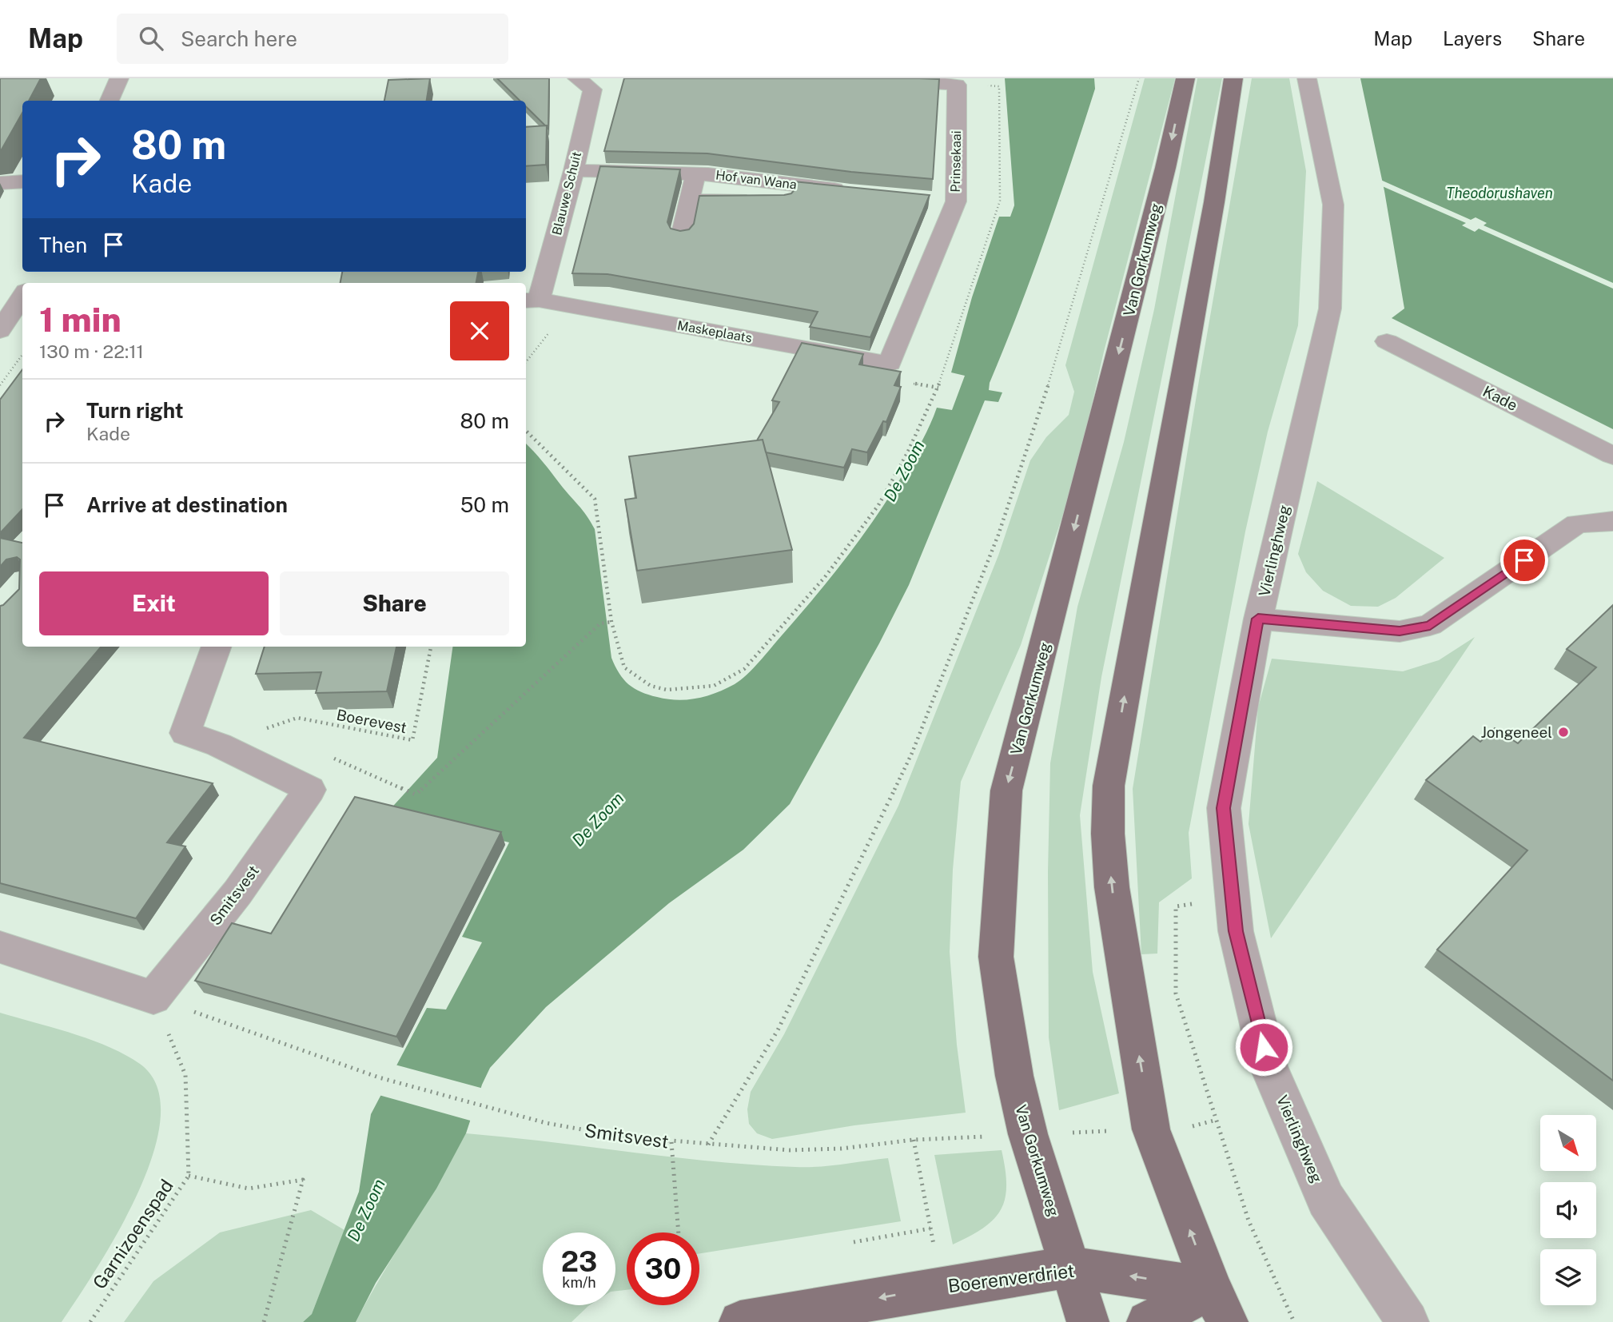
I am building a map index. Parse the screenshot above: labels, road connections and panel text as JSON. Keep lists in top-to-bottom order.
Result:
{
  "streets": {
    "main road": ["Van Gorkumweg", "Boerenverdriet"],
    "street": [
      "Prinsekaai",
      "Hof van Wana",
      "Blauwe Schuit",
      "Maskeplaats",
      "Kade",
      "Vierlinghweg",
      "Smitsvest"
    ],
    "path": ["Boerevest", "Garnizoenspad"]
  },
  "crossings": [
    ["Prinsekaai", "Maskeplaats"],
    ["Hof van Wana", "Blauwe Schuit"],
    ["Blauwe Schuit", "Maskeplaats"],
    ["Van Gorkumweg", "Boerenverdriet"],
    ["Smitsvest", "Garnizoenspad"]
  ],
  "one_way": ["Boerenverdriet"],
  "water": ["Theodorushaven", "De Zoom"],
  "places": ["Jongeneel"],
  "north": "bottom right",
  "page": {
    "header": "Map",
    "search": "Search here",
    "nav": ["Map", "Layers", "Share"],
    "turn": ["80 m", "Kade"],
    "then": "Then",
    "heading": ["1 min", "130 m · 22:11"],
    "list": [
      {
        "name": "Turn right",
        "note": "Kade",
        "value": "80 m"
      },
      {
        "name": "Arrive at destination",
        "value": "50 m"
      }
    ],
    "buttons": ["Exit", "Share"],
    "speed": "23 km/h",
    "limit": "30"
  }
}
